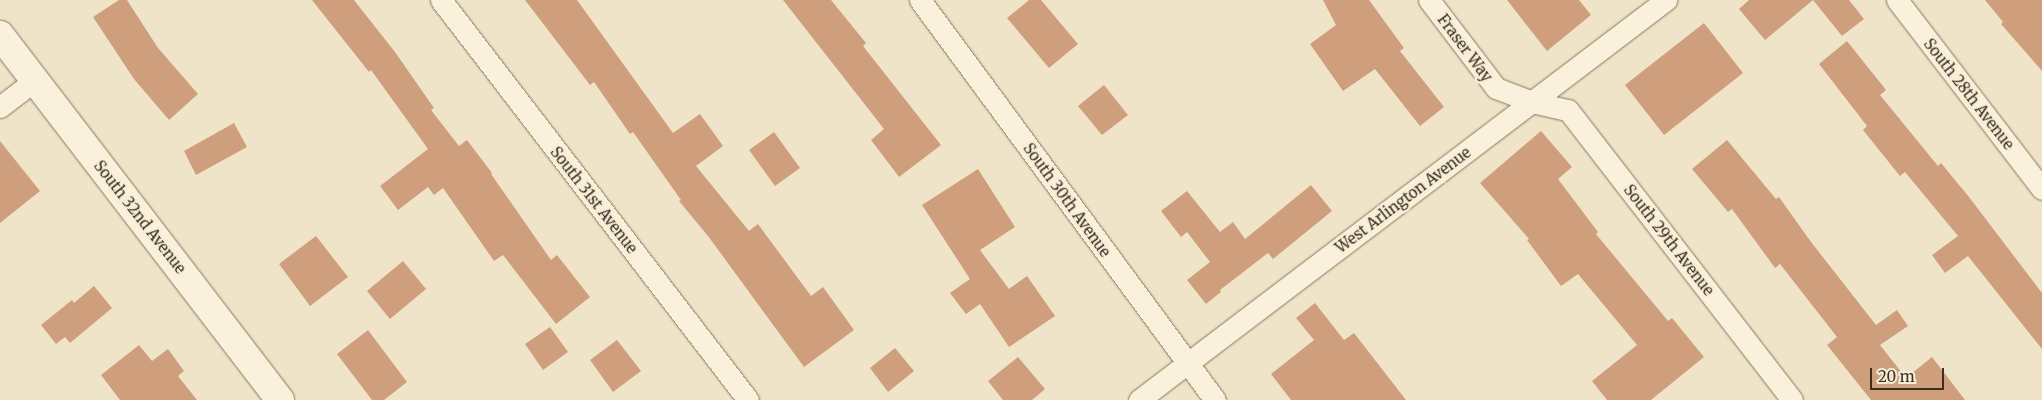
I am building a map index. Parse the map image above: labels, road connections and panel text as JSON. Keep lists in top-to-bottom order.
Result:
{
  "streets": {
    "street": [
      "Fraser Way",
      "South 28th Avenue",
      "South 31st Avenue",
      "South 30th Avenue",
      "West Arlington Avenue",
      "South 32nd Avenue",
      "South 29th Avenue"
    ]
  },
  "crossings": [
    ["Fraser Way", "West Arlington Avenue"],
    ["Fraser Way", "South 29th Avenue"],
    ["South 30th Avenue", "West Arlington Avenue"],
    ["West Arlington Avenue", "South 29th Avenue"]
  ],
  "scale_bar": "20 m"
}
